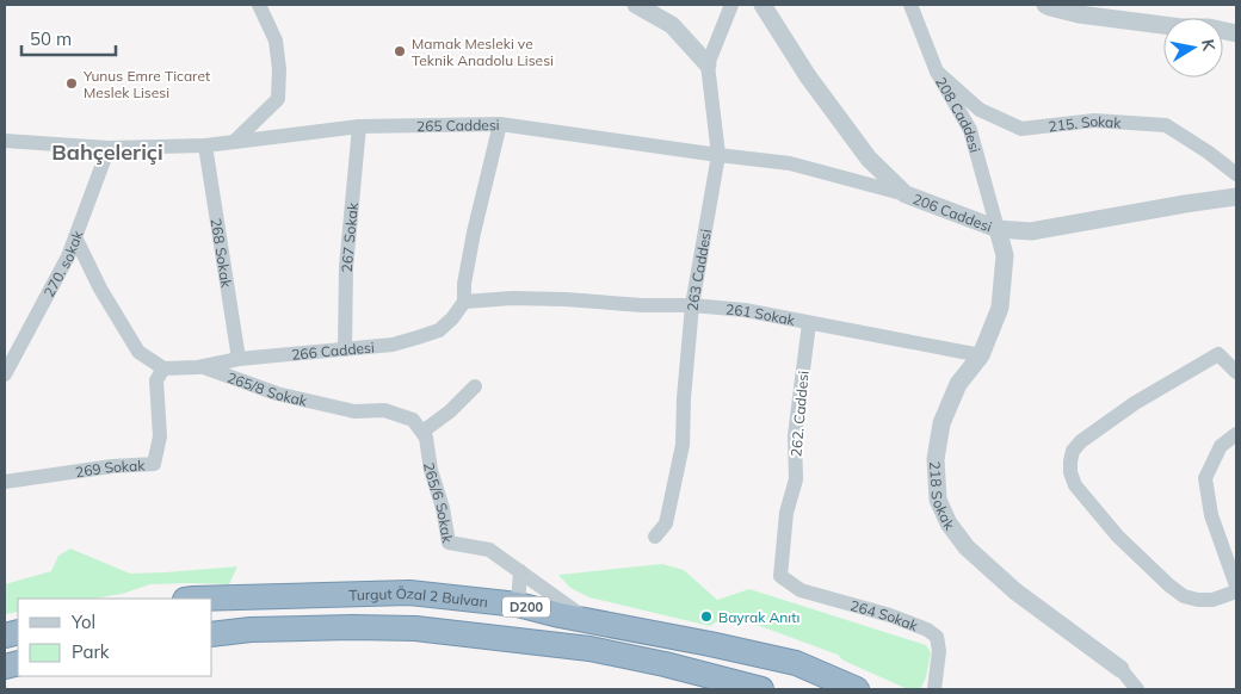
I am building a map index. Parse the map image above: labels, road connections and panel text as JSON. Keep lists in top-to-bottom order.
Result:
{
  "streets": {
    "highway": ["Turgut Özal 2 Bulvarı", "D200"],
    "street": [
      "208 Caddesi",
      "265 Caddesi",
      "215. Sokak",
      "206 Caddesi",
      "267 Sokak",
      "268 Sokak",
      "270. sokak",
      "263 Caddesi",
      "261 Sokak",
      "266 Caddesi",
      "265/8 Sokak",
      "262. Caddesi",
      "269 Sokak",
      "218 Sokak",
      "265/6 Sokak",
      "264 Sokak"
    ]
  },
  "crossings": [
    ["208 Caddesi", "215. Sokak"],
    ["208 Caddesi", "206 Caddesi"],
    ["208 Caddesi", "218 Sokak"],
    ["265 Caddesi", "206 Caddesi"],
    ["265 Caddesi", "267 Sokak"],
    ["265 Caddesi", "268 Sokak"],
    ["265 Caddesi", "270. sokak"],
    ["265 Caddesi", "263 Caddesi"],
    ["206 Caddesi", "218 Sokak"],
    ["267 Sokak", "266 Caddesi"],
    ["268 Sokak", "266 Caddesi"],
    ["263 Caddesi", "261 Sokak"],
    ["261 Sokak", "266 Caddesi"],
    ["261 Sokak", "262. Caddesi"],
    ["261 Sokak", "218 Sokak"],
    ["266 Caddesi", "265/8 Sokak"],
    ["266 Caddesi", "269 Sokak"],
    ["265/8 Sokak", "265/6 Sokak"],
    ["262. Caddesi", "264 Sokak"],
    ["265/6 Sokak", "Turgut Özal 2 Bulvarı"]
  ],
  "districts": ["Bahçeleriçi"],
  "places": ["Mamak Mesleki ve Teknik Anadolu Lisesi", "Yunus Emre Ticaret Meslek Lisesi", "Bayrak Anıtı"],
  "legend": ["Yol", "Park"],
  "scale_bar": "50 m",
  "north": "right"
}
